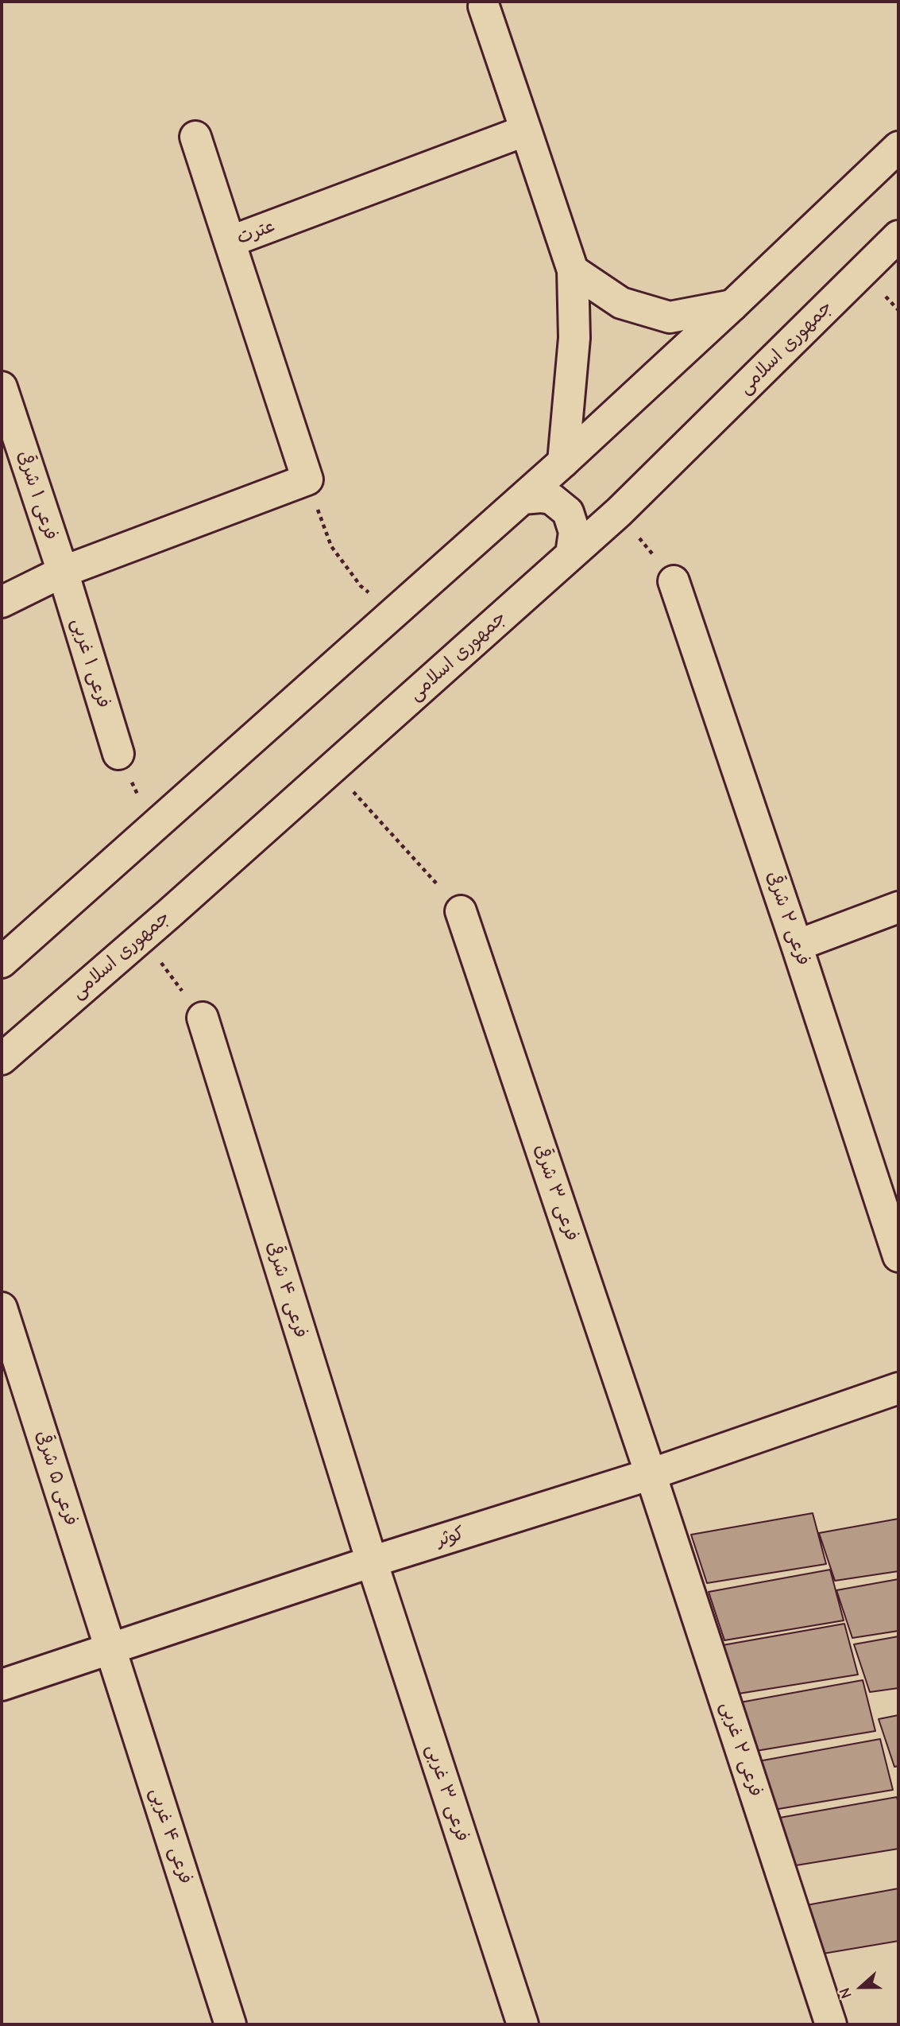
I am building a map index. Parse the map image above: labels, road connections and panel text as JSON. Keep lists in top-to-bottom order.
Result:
{
  "streets": {
    "street": [
      "عترت",
      "جمهوری اسلامی",
      "فرعی ۱ شرقی",
      "فرعی ۱ غربی",
      "فرعی ۲ شرقی",
      "فرعی ۳ شرقی",
      "فرعی ۴ شرقی",
      "فرعی ۵ شرقی",
      "کوثر",
      "فرعی ۲ غربی",
      "فرعی ۳ غربی",
      "فرعی ۴ غربی"
    ]
  },
  "crossings": [
    ["فرعی ۱ شرقی", "فرعی ۱ غربی"],
    ["فرعی ۳ شرقی", "کوثر"],
    ["فرعی ۳ شرقی", "فرعی ۲ غربی"],
    ["فرعی ۴ شرقی", "کوثر"],
    ["فرعی ۴ شرقی", "فرعی ۳ غربی"],
    ["فرعی ۵ شرقی", "کوثر"],
    ["فرعی ۵ شرقی", "فرعی ۴ غربی"],
    ["کوثر", "فرعی ۲ غربی"],
    ["کوثر", "فرعی ۳ غربی"],
    ["کوثر", "فرعی ۴ غربی"]
  ],
  "north": "left"
}
